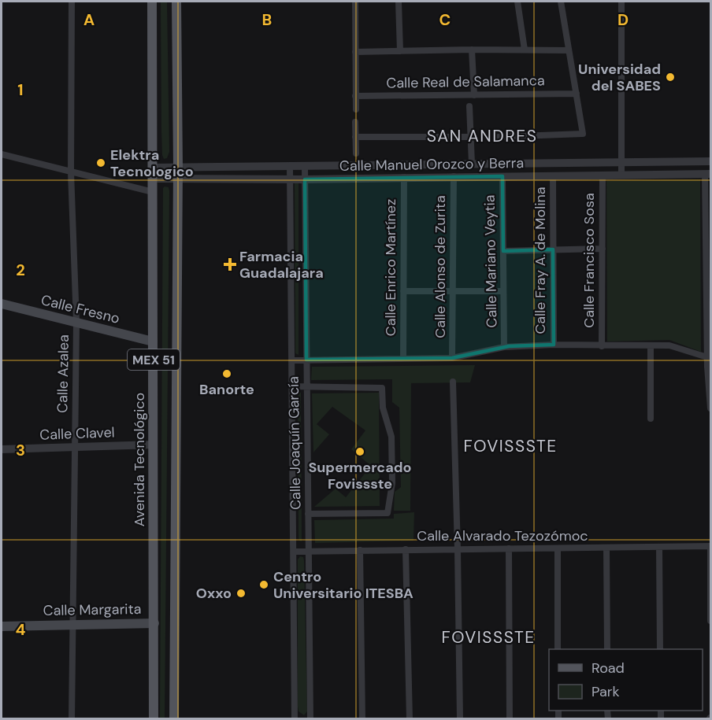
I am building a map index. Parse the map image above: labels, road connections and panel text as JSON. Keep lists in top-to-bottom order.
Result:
{
  "streets": {
    "main road": [
      "Calle Fresno",
      "MEX 51",
      "Avenida Tecnológico",
      "Calle Margarita"
    ],
    "street": [
      "Calle Real de Salamanca",
      "Calle Manuel Orozco y Berra",
      "Calle Fray A. de Molina",
      "Calle Francisco Sosa",
      "Calle Mariano Veytia",
      "Calle Alonso de Zurita",
      "Calle Enrico Martínez",
      "Calle Azalea",
      "Calle Clavel",
      "Calle Joaquín García",
      "Calle Alvarado Tezozómoc"
    ]
  },
  "crossings": [
    ["Calle Manuel Orozco y Berra", "Calle Fray A. de Molina"],
    ["Calle Manuel Orozco y Berra", "Calle Francisco Sosa"],
    ["Calle Manuel Orozco y Berra", "Calle Mariano Veytia"],
    ["Calle Manuel Orozco y Berra", "Calle Alonso de Zurita"],
    ["Calle Manuel Orozco y Berra", "Calle Enrico Martínez"],
    ["Calle Manuel Orozco y Berra", "MEX 51"],
    ["Calle Manuel Orozco y Berra", "Calle Joaquín García"],
    ["Calle Manuel Orozco y Berra", "Avenida Tecnológico"],
    ["Calle Fresno", "Calle Azalea"],
    ["Calle Fresno", "Avenida Tecnológico"],
    ["Calle Azalea", "Calle Clavel"],
    ["Calle Azalea", "Calle Margarita"],
    ["Calle Clavel", "Avenida Tecnológico"],
    ["Calle Joaquín García", "Calle Alvarado Tezozómoc"],
    ["Avenida Tecnológico", "Calle Margarita"]
  ],
  "districts": ["SAN ANDRES", "FOVISSSTE", "FOVISSSTE"],
  "places": {
    "other": [
      "Universidad del SABES",
      "Elektra Tecnologico",
      "Banorte",
      "Supermercado Fovissste",
      "Centro Universitario ITESBA",
      "Oxxo"
    ],
    "health": ["Farmacia Guadalajara"]
  },
  "legend": ["Road", "Park"],
  "grid": {
    "columns": [
      "A",
      "B",
      "C",
      "D"
    ],
    "rows": [
      "1",
      "2",
      "3",
      "4"
    ]
  }
}
